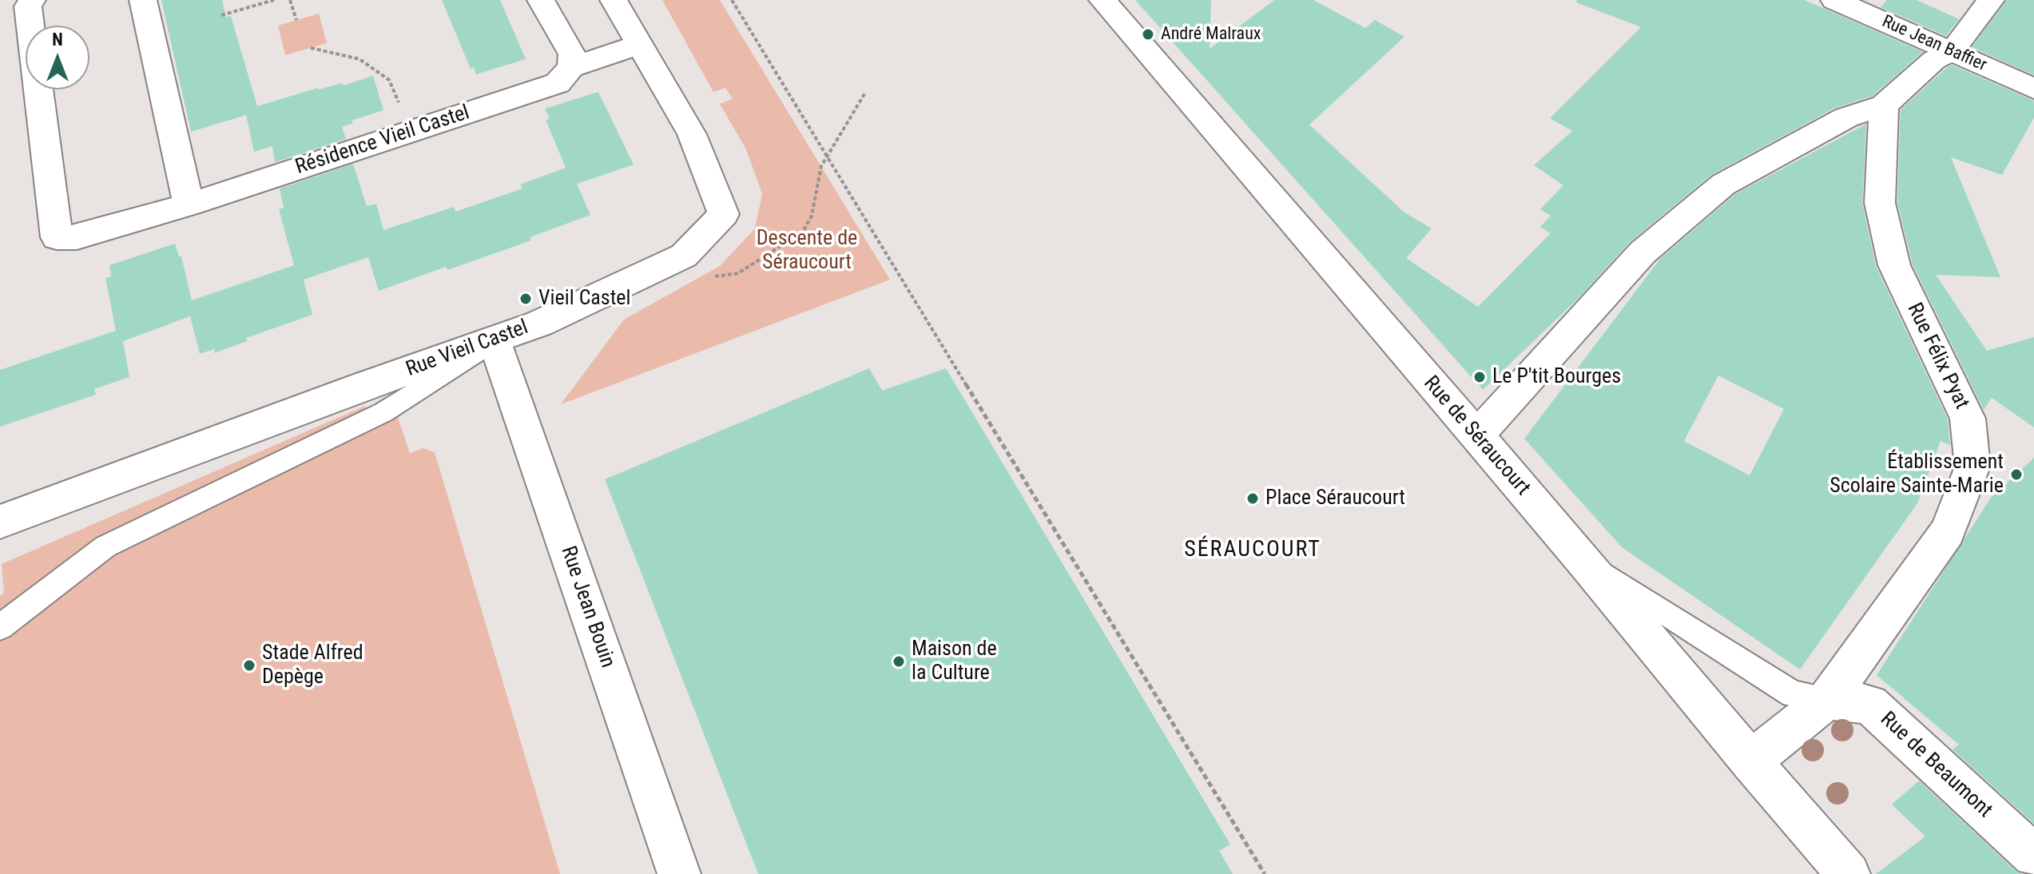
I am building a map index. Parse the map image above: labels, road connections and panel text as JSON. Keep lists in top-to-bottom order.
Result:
{
  "streets": {
    "street": [
      "Rue Jean Baffier",
      "Résidence Vieil Castel",
      "Rue Vieil Castel",
      "Rue Félix Pyat",
      "Rue de Séraucourt",
      "Rue Jean Bouin",
      "Rue de Beaumont"
    ]
  },
  "crossings": [
    ["Résidence Vieil Castel", "Rue Vieil Castel"],
    ["Rue Vieil Castel", "Rue Jean Bouin"],
    ["Rue Félix Pyat", "Rue de Séraucourt"],
    ["Rue Félix Pyat", "Rue de Beaumont"]
  ],
  "districts": ["SÉRAUCOURT"],
  "parks": ["Descente de Séraucourt"],
  "places": [
    "André Malraux",
    "Vieil Castel",
    "Le P'tit Bourges",
    "Établissement Scolaire Sainte-Marie",
    "Place Séraucourt",
    "Maison de la Culture",
    "Stade Alfred Depège"
  ],
  "north": "top"
}
